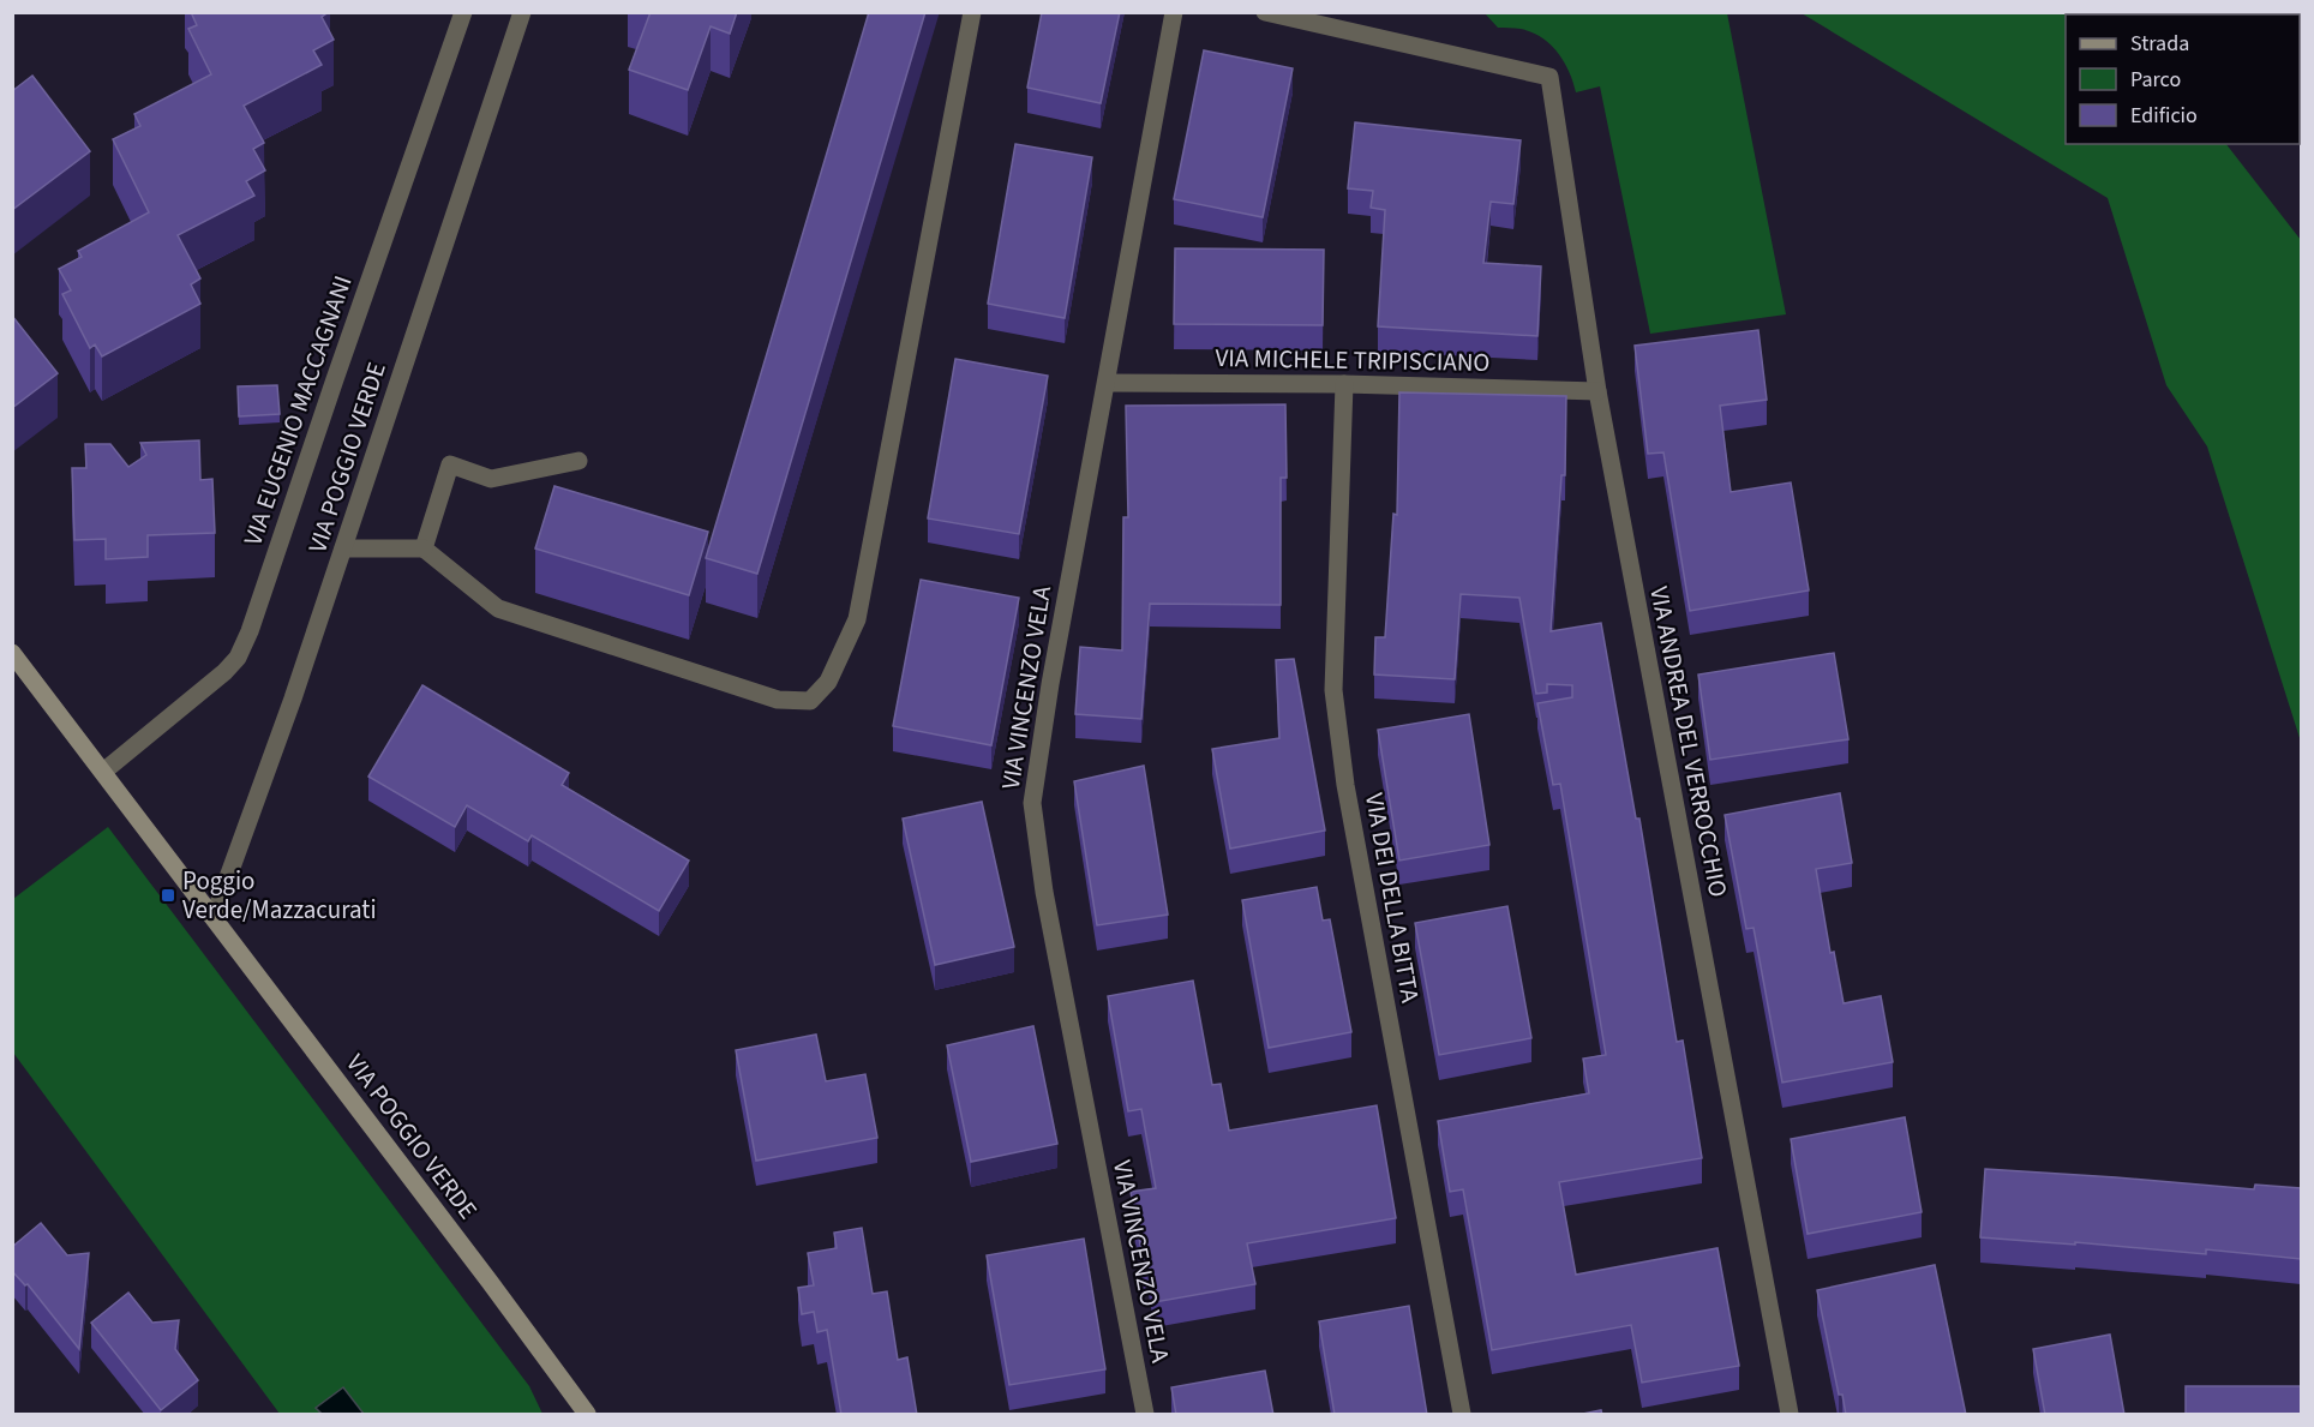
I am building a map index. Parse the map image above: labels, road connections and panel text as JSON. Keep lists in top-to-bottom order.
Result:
{
  "streets": {
    "street": [
      "VIA MICHELE TRIPISCIANO",
      "VIA EUGENIO MACCAGNANI",
      "VIA POGGIO VERDE",
      "VIA VINCENZO VELA",
      "VIA ANDREA DEL VERROCCHIO",
      "VIA DEI DELLA BITTA"
    ]
  },
  "crossings": [
    ["VIA MICHELE TRIPISCIANO", "VIA VINCENZO VELA"],
    ["VIA MICHELE TRIPISCIANO", "VIA ANDREA DEL VERROCCHIO"],
    ["VIA MICHELE TRIPISCIANO", "VIA DEI DELLA BITTA"],
    ["VIA EUGENIO MACCAGNANI", "VIA POGGIO VERDE"]
  ],
  "places": {
    "transit": ["Poggio Verde/Mazzacurati"]
  },
  "legend": ["Strada", "Parco", "Edificio"]
}
